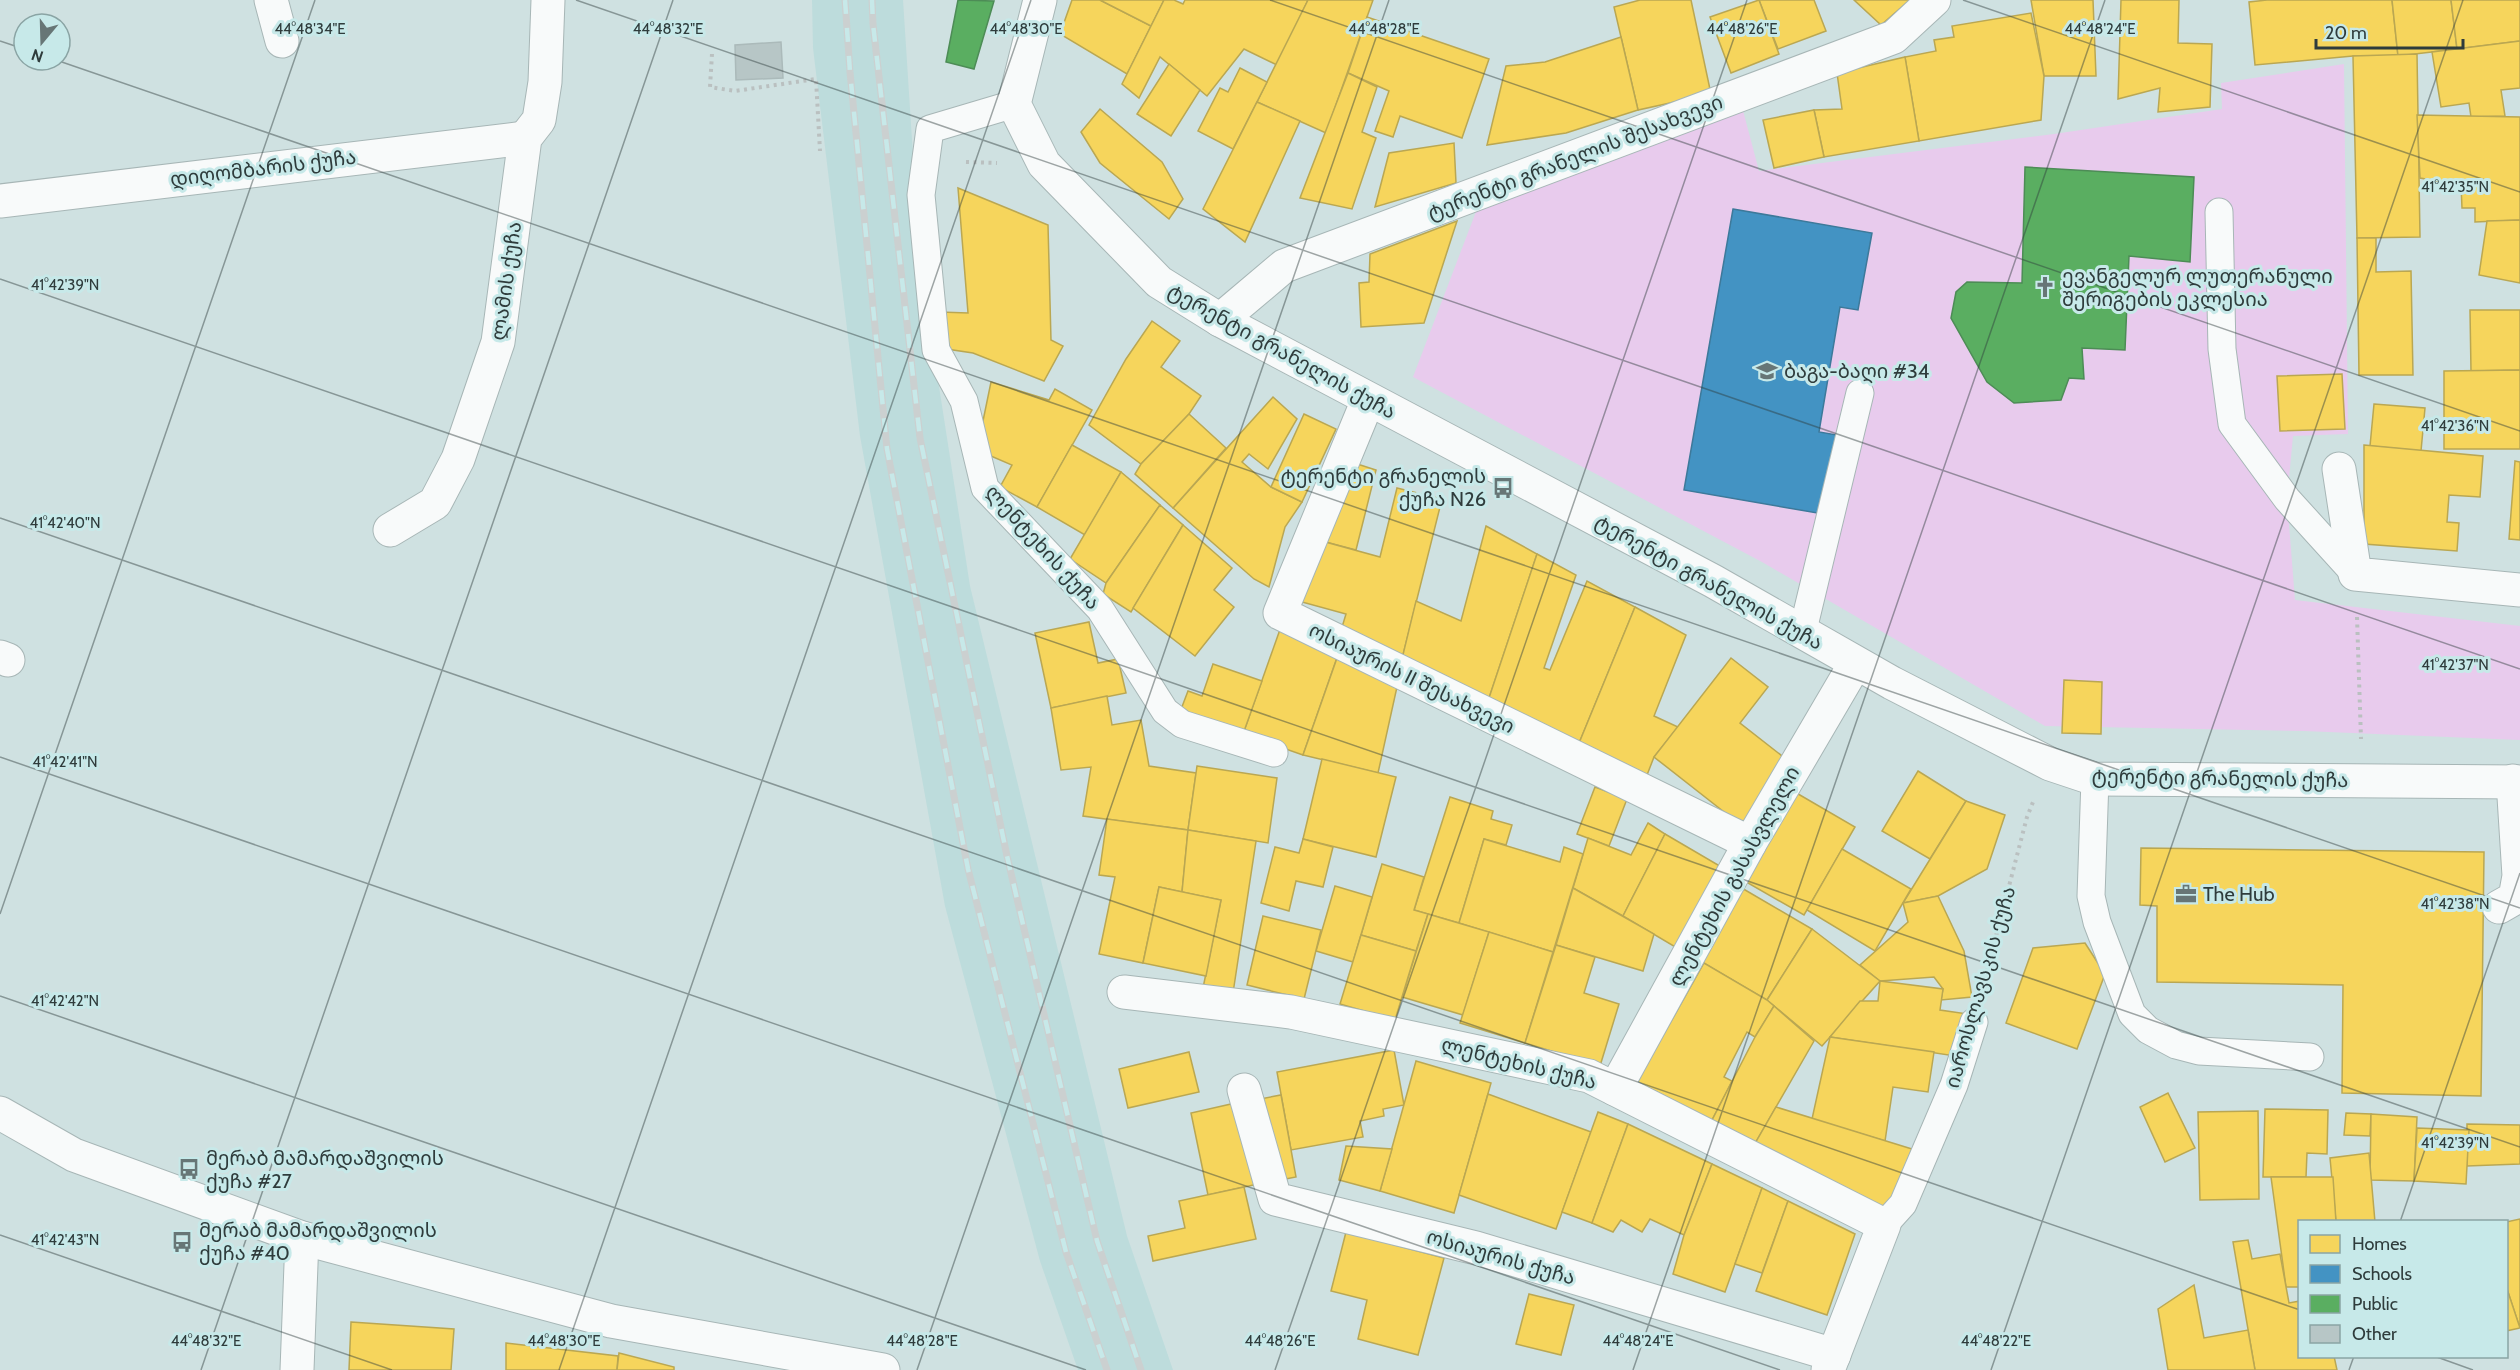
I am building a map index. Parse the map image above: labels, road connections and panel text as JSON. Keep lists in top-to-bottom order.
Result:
{
  "streets": {
    "street": [
      "ტერენტი გრანელის შესახვევი",
      "დიღომბარის ქუჩა",
      "ლამის ქუჩა",
      "ტერენტი გრანელის ქუჩა",
      "ლენტეხის ქუჩა",
      "ოსიაურის II შესახვევი",
      "ლენტეხის გასასვლელი",
      "იაროსლავსკის ქუჩა",
      "ოსიაურის ქუჩა"
    ]
  },
  "crossings": [
    ["ტერენტი გრანელის შესახვევი", "ტერენტი გრანელის ქუჩა"],
    ["დიღომბარის ქუჩა", "ლამის ქუჩა"],
    ["ტერენტი გრანელის ქუჩა", "ლენტეხის ქუჩა"],
    ["ტერენტი გრანელის ქუჩა", "ოსიაურის II შესახვევი"],
    ["ტერენტი გრანელის ქუჩა", "ლენტეხის გასასვლელი"],
    ["ტერენტი გრანელის ქუჩა", "იაროსლავსკის ქუჩა"],
    ["ლენტეხის ქუჩა", "ლენტეხის გასასვლელი"],
    ["ლენტეხის ქუჩა", "იაროსლავსკის ქუჩა"],
    ["ოსიაურის II შესახვევი", "ლენტეხის გასასვლელი"],
    ["იაროსლავსკის ქუჩა", "ოსიაურის ქუჩა"]
  ],
  "places": {
    "church": ["ევანგელურ ლუთერანული შერიგების ეკლესია"],
    "school or university": ["ბაგა-ბაღი #34"],
    "bus stop": ["ტერენტი გრანელის ქუჩა N26", "მერაბ მამარდაშვილის ქუჩა #27", "მერაბ მამარდაშვილის ქუჩა #40"],
    "office": ["The Hub"]
  },
  "legend": [
    "Homes",
    "Schools",
    "Public",
    "Other"
  ],
  "scale_bar": "20 m",
  "north": "bottom",
  "coordinates": [
    "44°48'34\"E",
    "44°48'32\"E",
    "44°48'28\"E",
    "44°48'30\"E",
    "44°48'26\"E",
    "44°48'24\"E",
    "41°42'35\"N",
    "41°42'39\"N",
    "41°42'36\"N",
    "41°42'40\"N",
    "41°42'37\"N",
    "41°42'41\"N",
    "41°42'38\"N",
    "41°42'42\"N",
    "41°42'43\"N",
    "44°48'22\"E"
  ]
}
